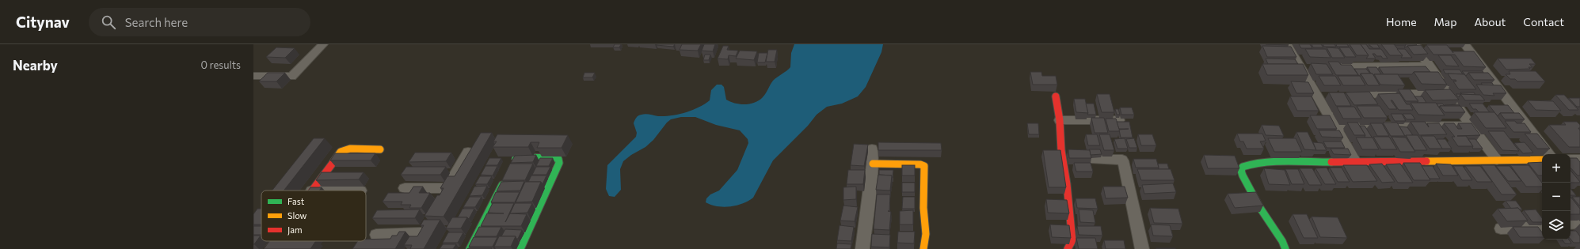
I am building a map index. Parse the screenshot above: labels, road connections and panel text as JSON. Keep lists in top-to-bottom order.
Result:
{
  "legend": ["Fast", "Slow", "Jam"],
  "page": {
    "header": "Citynav",
    "search": "Search here",
    "nav": [
      "Home",
      "Map",
      "About",
      "Contact"
    ],
    "heading": ["Nearby", "0 results"],
    "map_buttons": ["+", "−"]
  }
}
